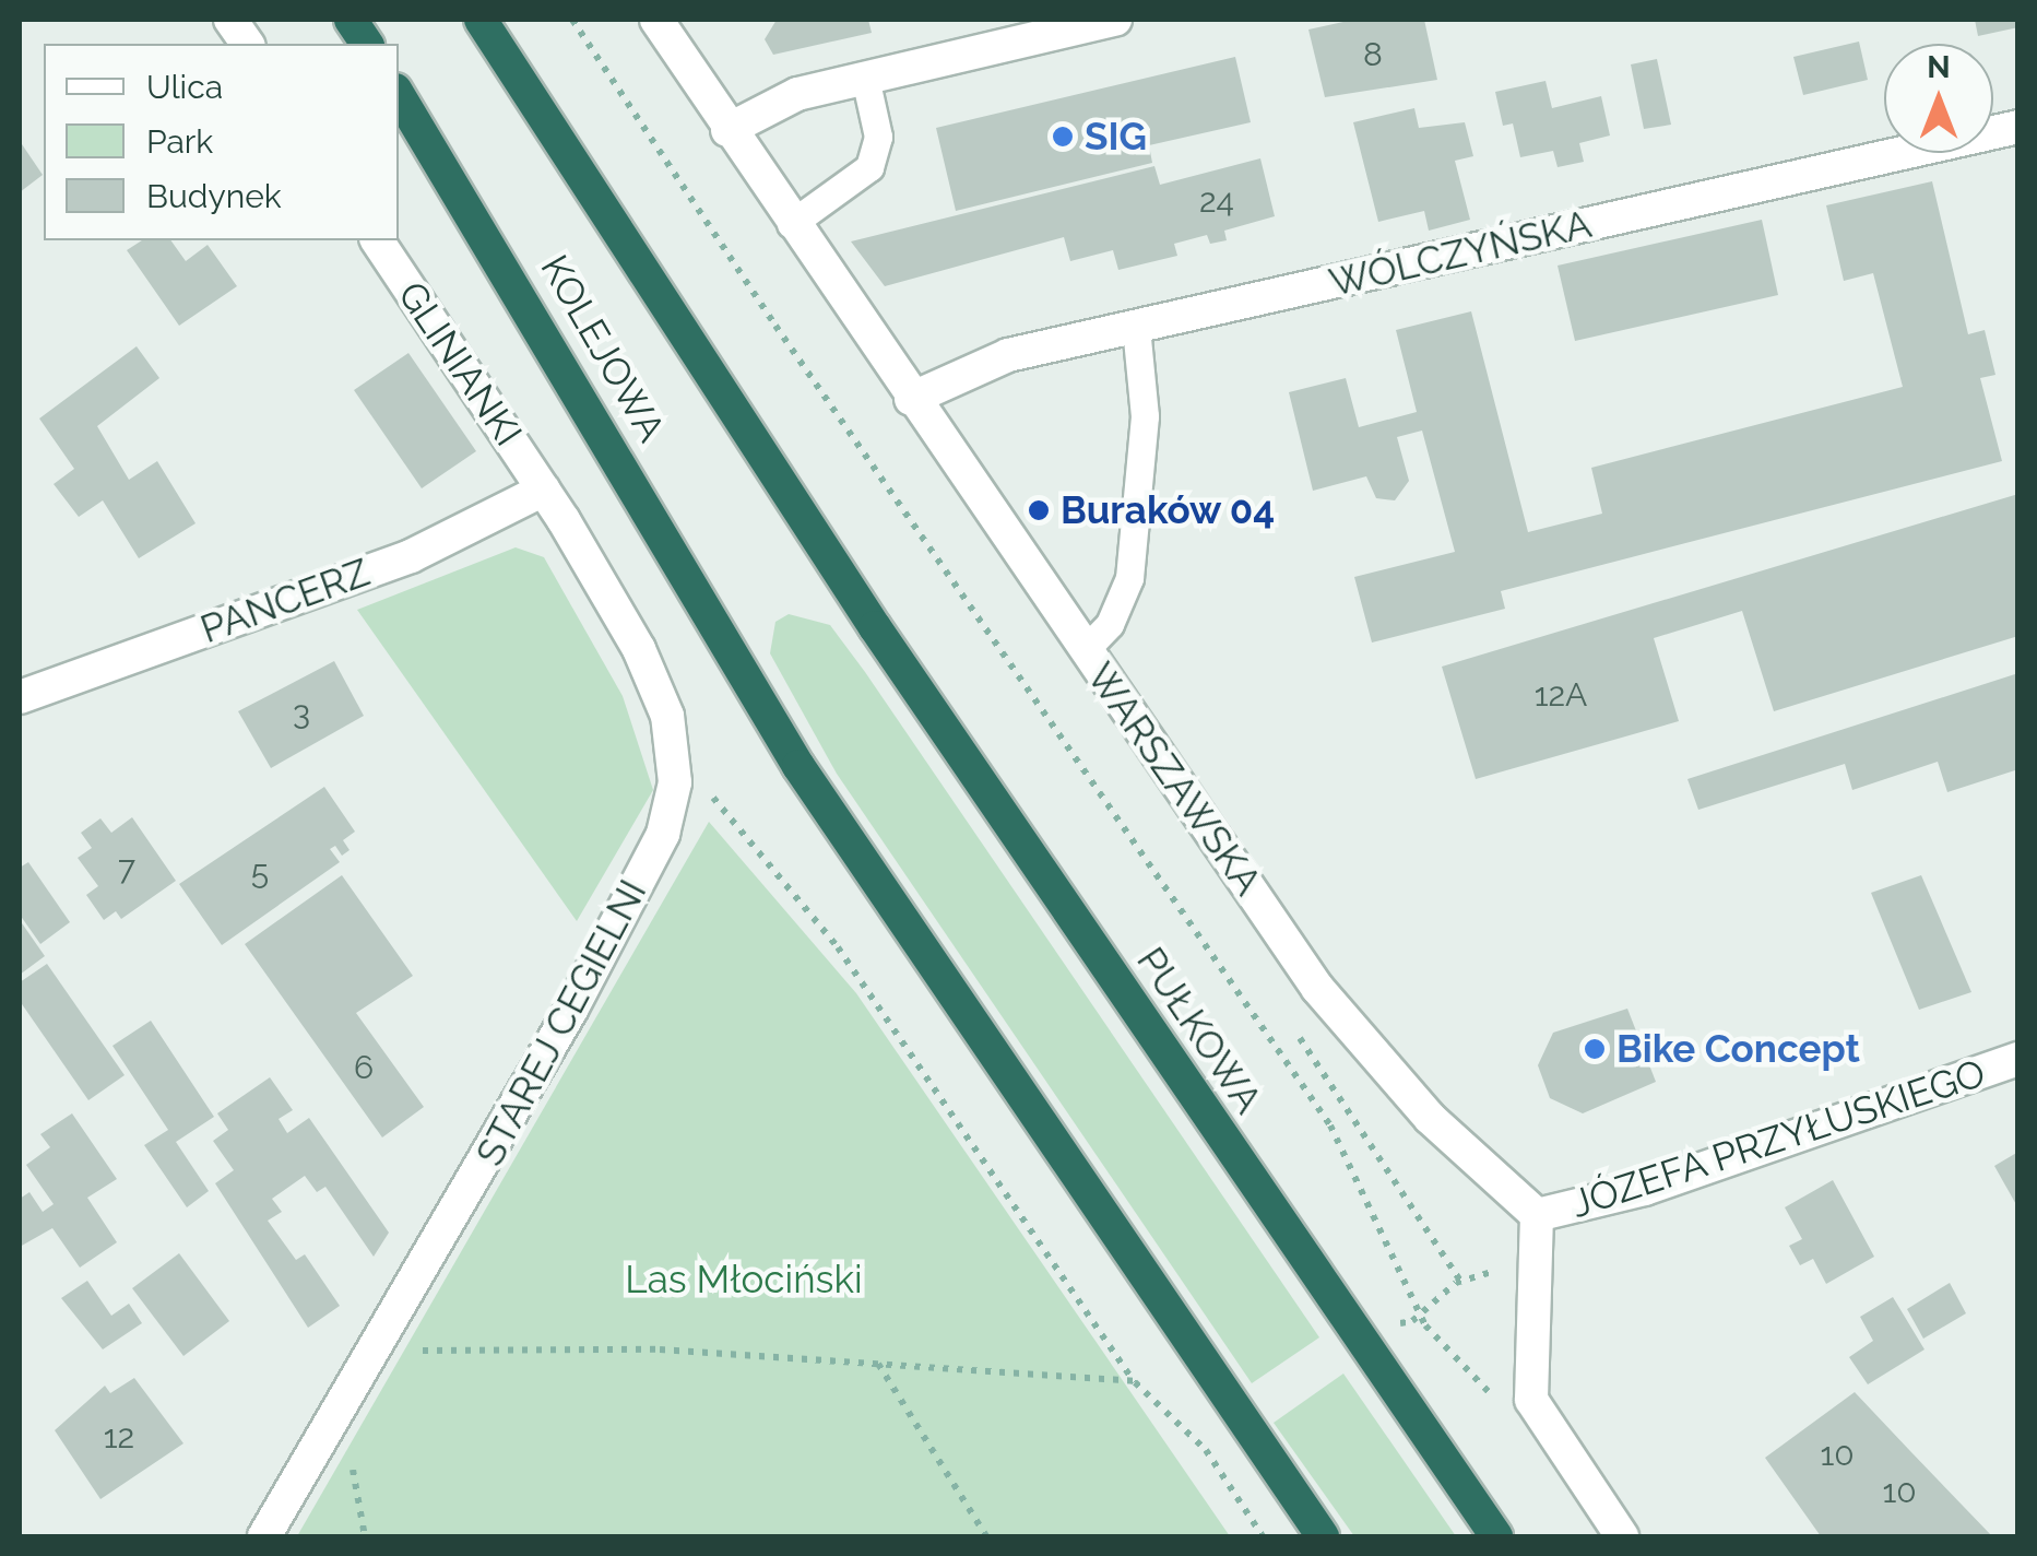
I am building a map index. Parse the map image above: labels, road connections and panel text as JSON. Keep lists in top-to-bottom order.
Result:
{
  "streets": {
    "highway": ["KOLEJOWA", "PUŁKOWA"],
    "street": [
      "WÓLCZYŃSKA",
      "GLINIANKI",
      "PANCERZ",
      "WARSZAWSKA",
      "STAREJ CEGIELNI",
      "JÓZEFA PRZYŁUSKIEGO"
    ]
  },
  "crossings": [
    ["WÓLCZYŃSKA", "WARSZAWSKA"],
    ["KOLEJOWA", "PUŁKOWA"],
    ["GLINIANKI", "PANCERZ"],
    ["GLINIANKI", "STAREJ CEGIELNI"],
    ["PANCERZ", "STAREJ CEGIELNI"],
    ["WARSZAWSKA", "JÓZEFA PRZYŁUSKIEGO"]
  ],
  "parks": ["Las Młociński"],
  "places": ["SIG", "Buraków 04", "Bike Concept"],
  "house_numbers": [
    "8",
    "24",
    "12A",
    "3",
    "7",
    "5",
    "6",
    "12",
    "10",
    "10"
  ],
  "legend": ["Ulica", "Park", "Budynek"],
  "north": "top"
}
